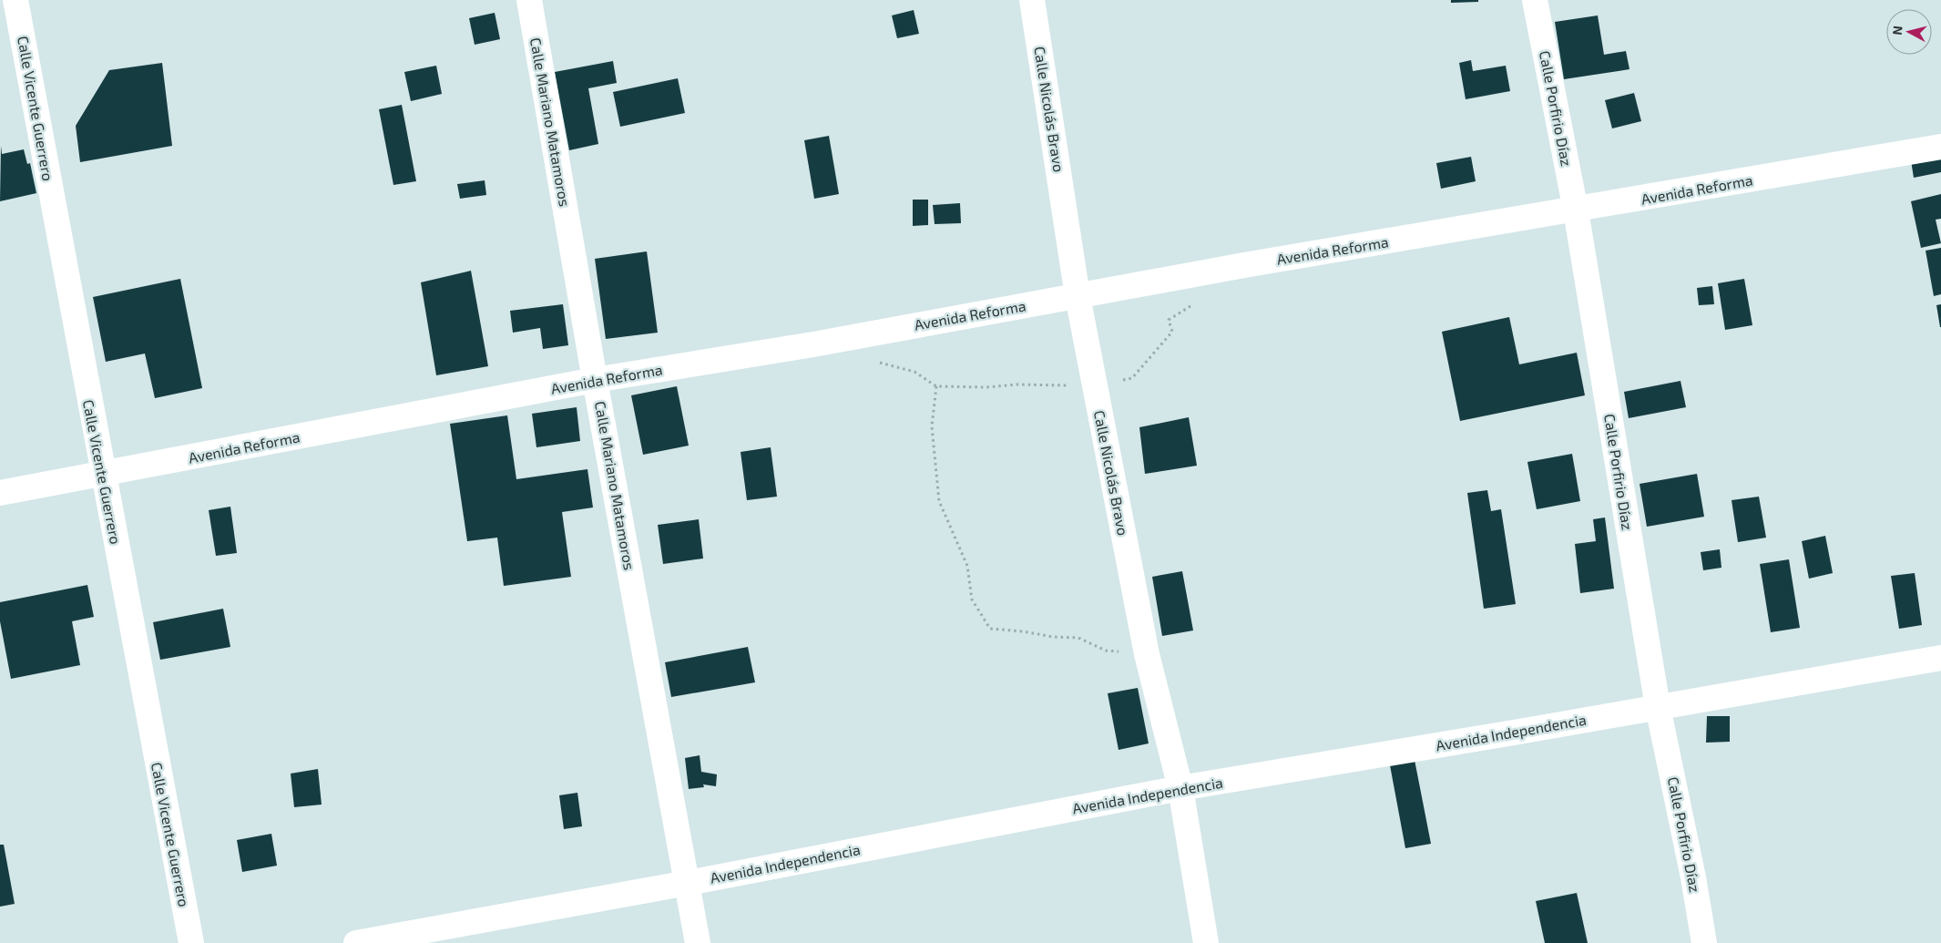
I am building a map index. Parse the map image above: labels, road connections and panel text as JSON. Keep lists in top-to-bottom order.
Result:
{
  "streets": {
    "street": [
      "Calle Vicente Guerrero",
      "Calle Porfirio Díaz",
      "Calle Nicolás Bravo",
      "Calle Mariano Matamoros",
      "Avenida Reforma",
      "Avenida Independencia"
    ]
  },
  "crossings": [
    ["Calle Vicente Guerrero", "Avenida Reforma"],
    ["Calle Porfirio Díaz", "Avenida Reforma"],
    ["Calle Porfirio Díaz", "Avenida Independencia"],
    ["Calle Nicolás Bravo", "Avenida Reforma"],
    ["Calle Nicolás Bravo", "Avenida Independencia"],
    ["Calle Mariano Matamoros", "Avenida Reforma"],
    ["Calle Mariano Matamoros", "Avenida Independencia"]
  ],
  "north": "left"
}
